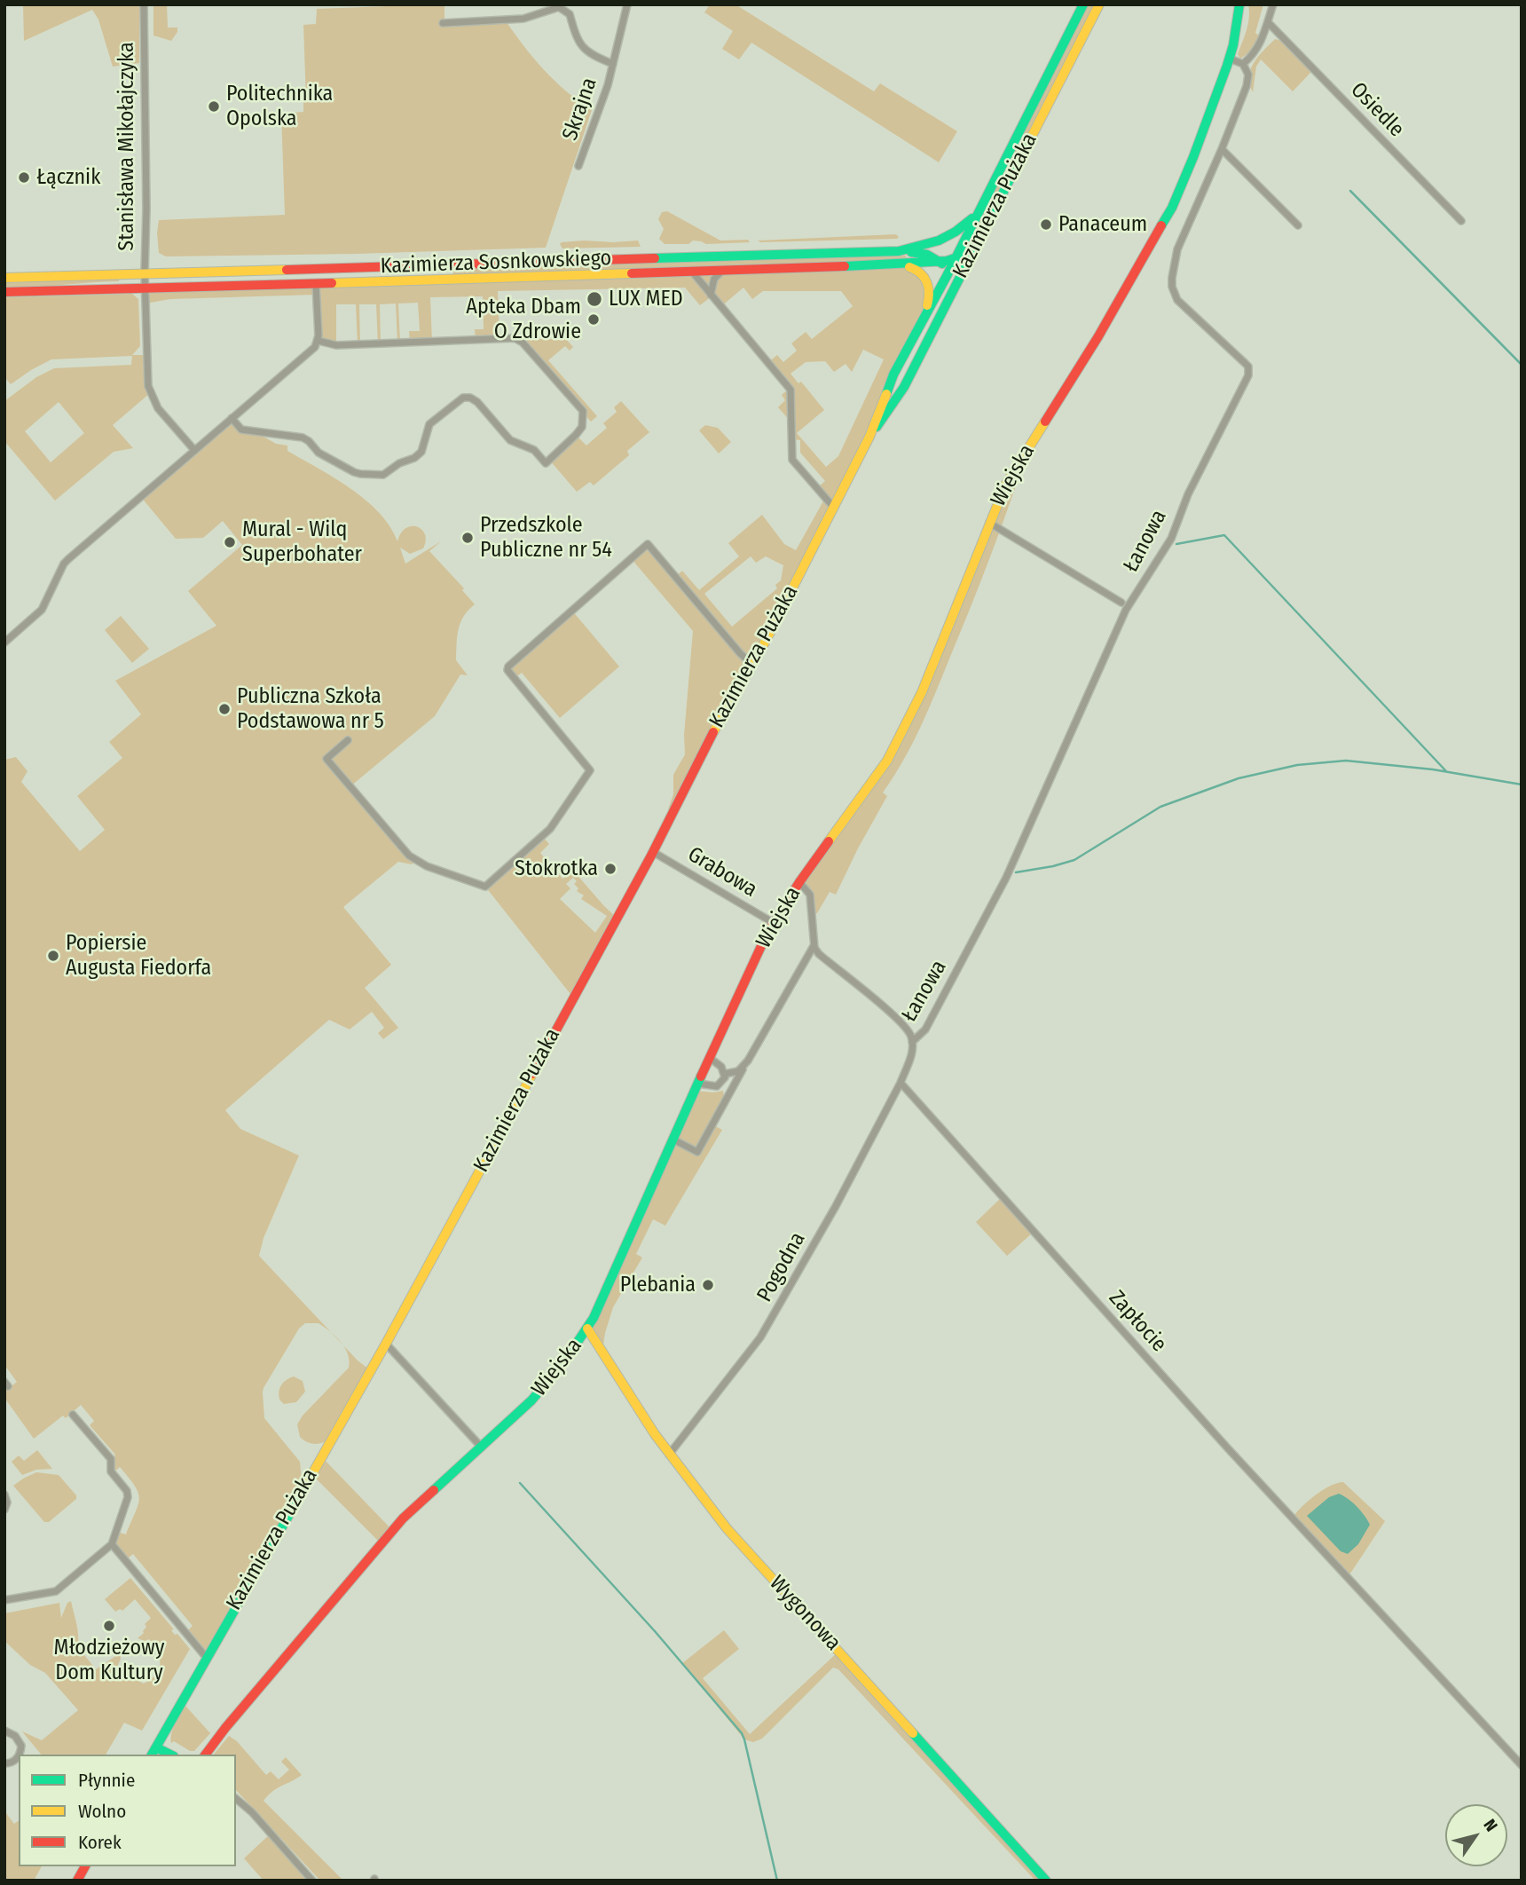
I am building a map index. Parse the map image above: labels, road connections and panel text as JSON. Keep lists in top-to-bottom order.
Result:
{
  "streets": {
    "street": [
      "Skrajna",
      "Osiedle",
      "Stanisława Mikołajczyka",
      "Kazimierza Pużaka",
      "Kazimierza Sosnkowskiego",
      "Wiejska",
      "Łanowa",
      "Grabowa",
      "Pogodna",
      "Zapłocie",
      "Wygonowa"
    ]
  },
  "crossings": [
    ["Stanisława Mikołajczyka", "Kazimierza Sosnkowskiego"],
    ["Kazimierza Pużaka", "Kazimierza Sosnkowskiego"],
    ["Kazimierza Pużaka", "Grabowa"],
    ["Wiejska", "Grabowa"],
    ["Wiejska", "Wygonowa"],
    ["Pogodna", "Zapłocie"],
    ["Pogodna", "Wygonowa"]
  ],
  "places": [
    "Politechnika Opolska",
    "Łącznik",
    "Panaceum",
    "LUX MED",
    "Apteka Dbam O Zdrowie",
    "Przedszkole Publiczne nr 54",
    "Mural - Wilq Superbohater",
    "Publiczna Szkoła Podstawowa nr 5",
    "Stokrotka",
    "Popiersie Augusta Fiedorfa",
    "Plebania",
    "Młodzieżowy Dom Kultury"
  ],
  "legend": ["Płynnie", "Wolno", "Korek"],
  "north": "top right"
}
